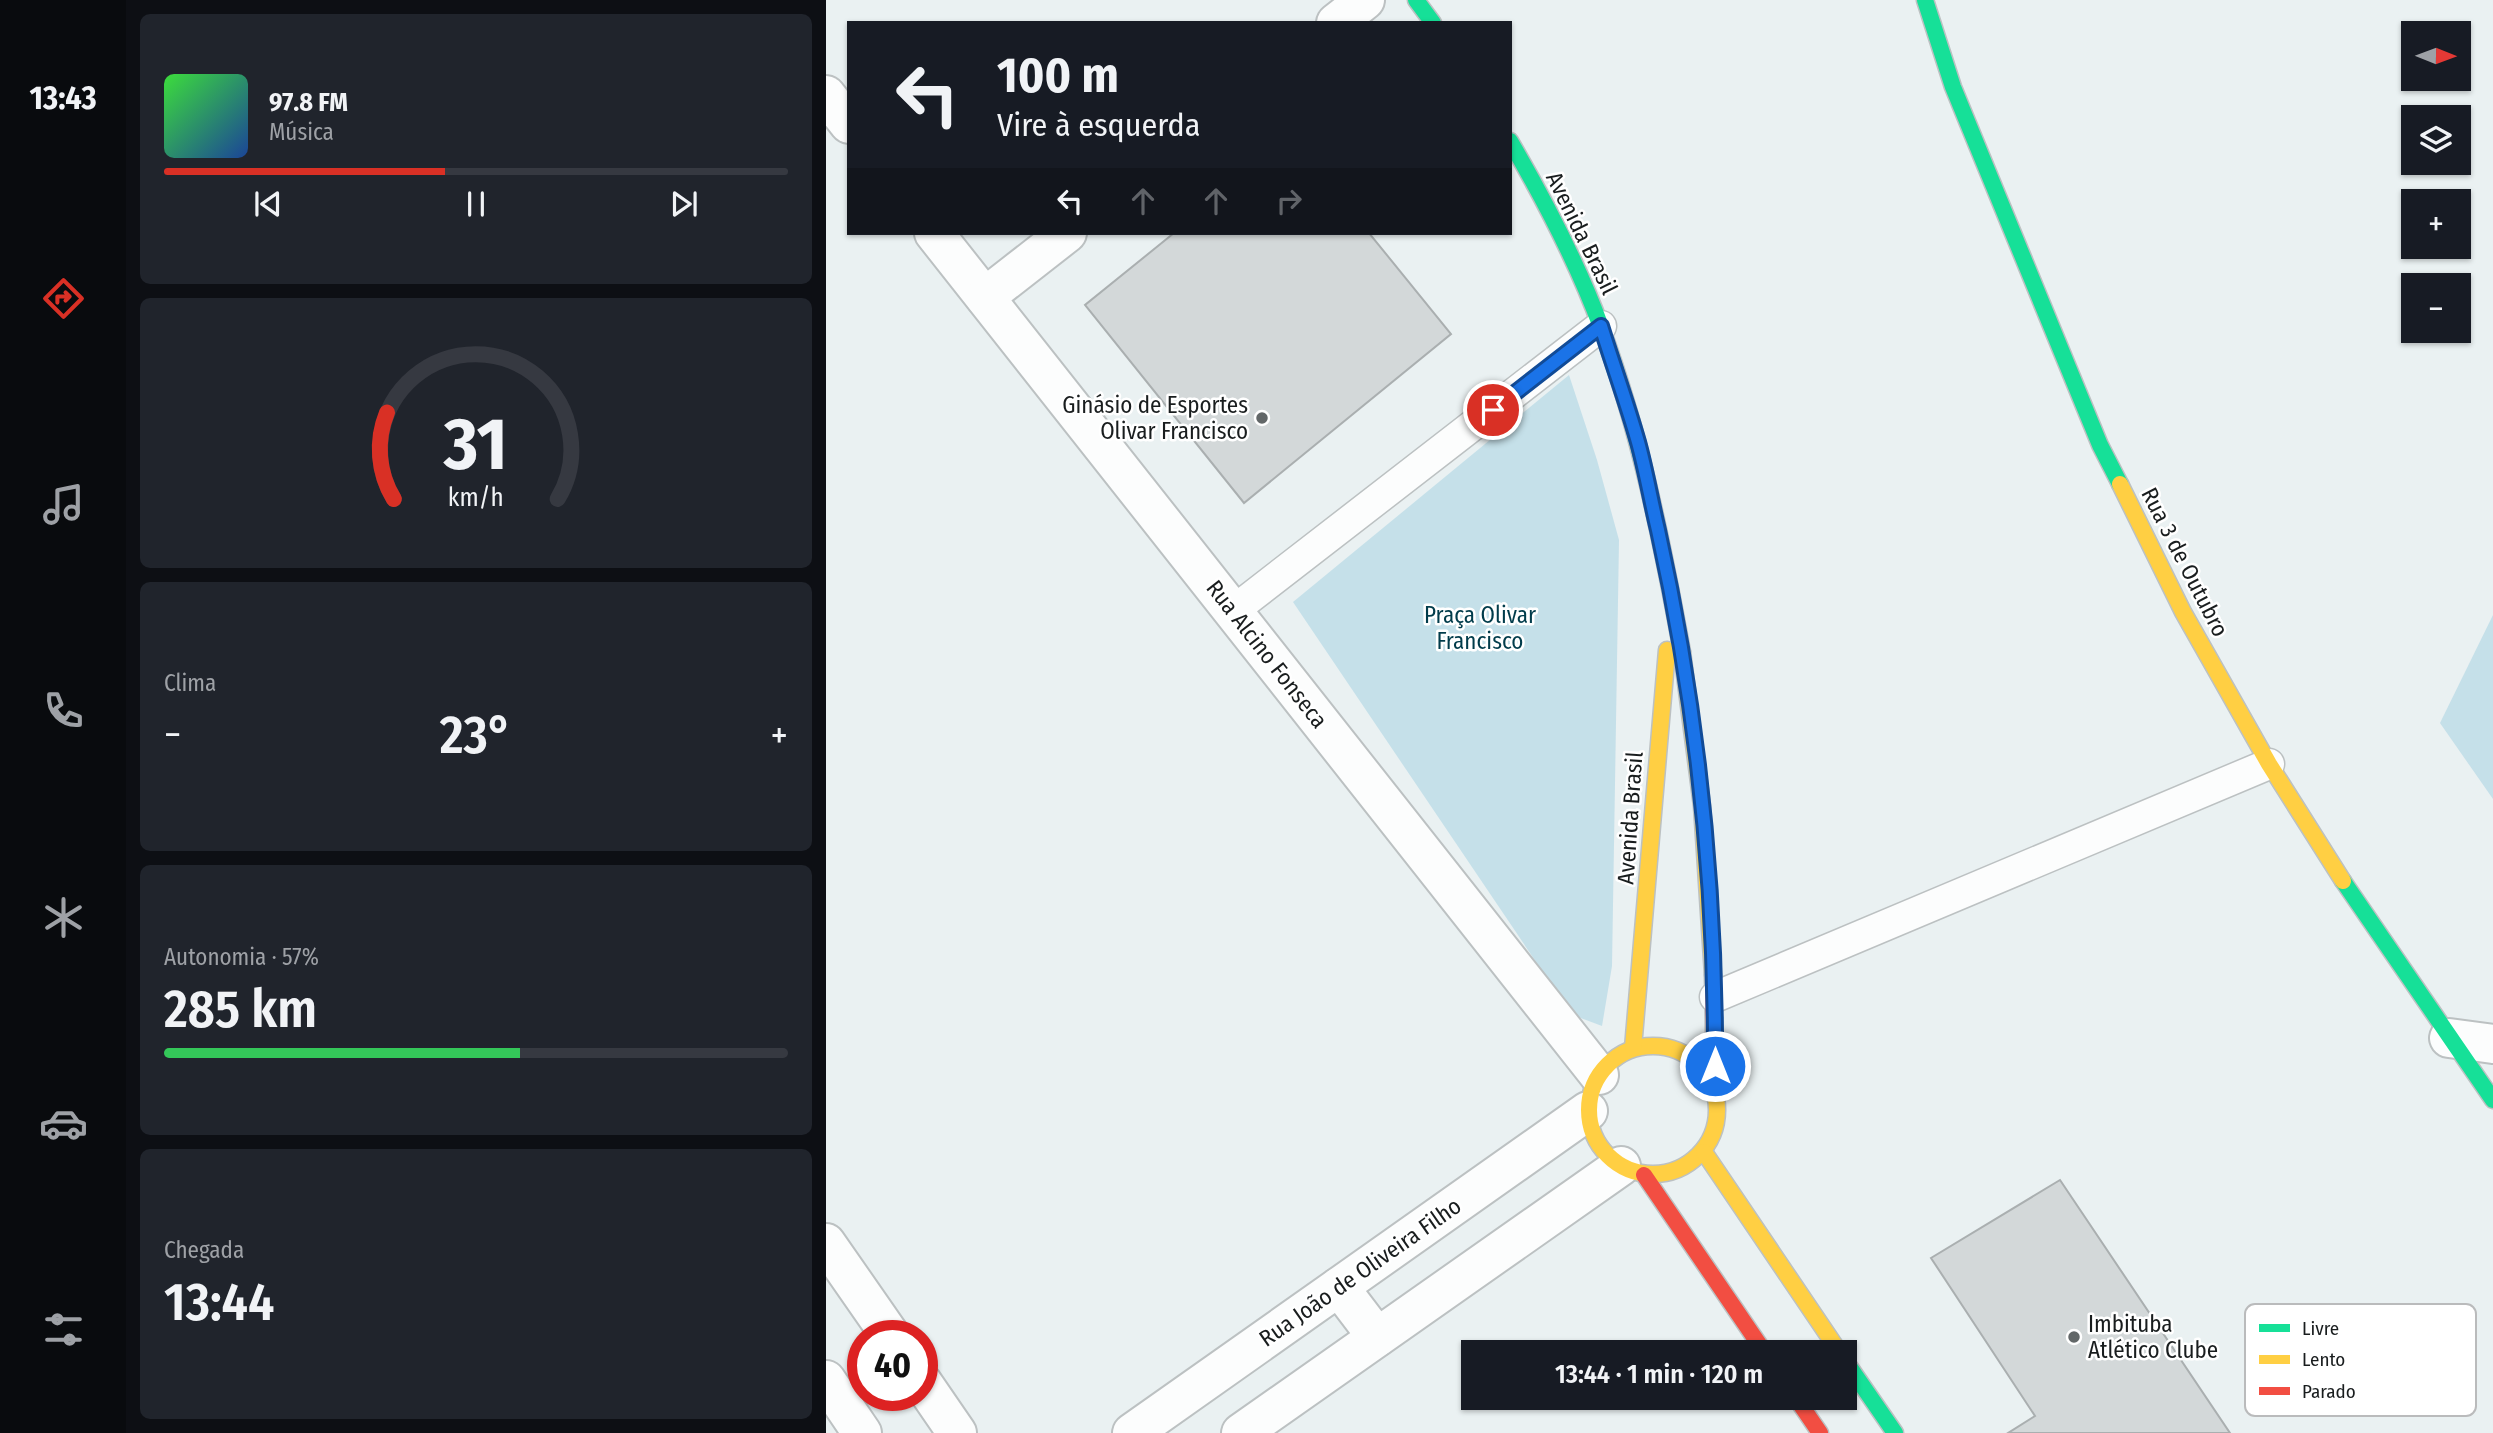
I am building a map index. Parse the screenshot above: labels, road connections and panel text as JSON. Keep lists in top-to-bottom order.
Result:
{
  "streets": {
    "street": [
      "Avenida Brasil",
      "Rua 3 de Outubro",
      "Rua Alcino Fonseca",
      "Rua João de Oliveira Filho"
    ]
  },
  "crossings": [
    ["Avenida Brasil", "Rua Alcino Fonseca"],
    ["Avenida Brasil", "Rua João de Oliveira Filho"],
    ["Rua Alcino Fonseca", "Rua João de Oliveira Filho"]
  ],
  "parks": ["Praça Olivar Francisco"],
  "places": ["Ginásio de Esportes Olivar Francisco", "Imbituba Atlético Clube"],
  "legend": ["Livre", "Lento", "Parado"],
  "north": "right",
  "page": {
    "tabs": "13:43",
    "map_buttons": ["+", "−"],
    "turn": ["100 m", "Vire à esquerda"],
    "song": ["97.8 FM", "Música"],
    "tile": [
      "Clima",
      ["Autonomia · 57%", "285 km"],
      ["Chegada", "13:44"]
    ],
    "heat": ["−", "23°", "+"],
    "limit": "40",
    "trip": "13:44 · 1 min · 120 m",
    "gauge": ["31", "km/h"]
  }
}
